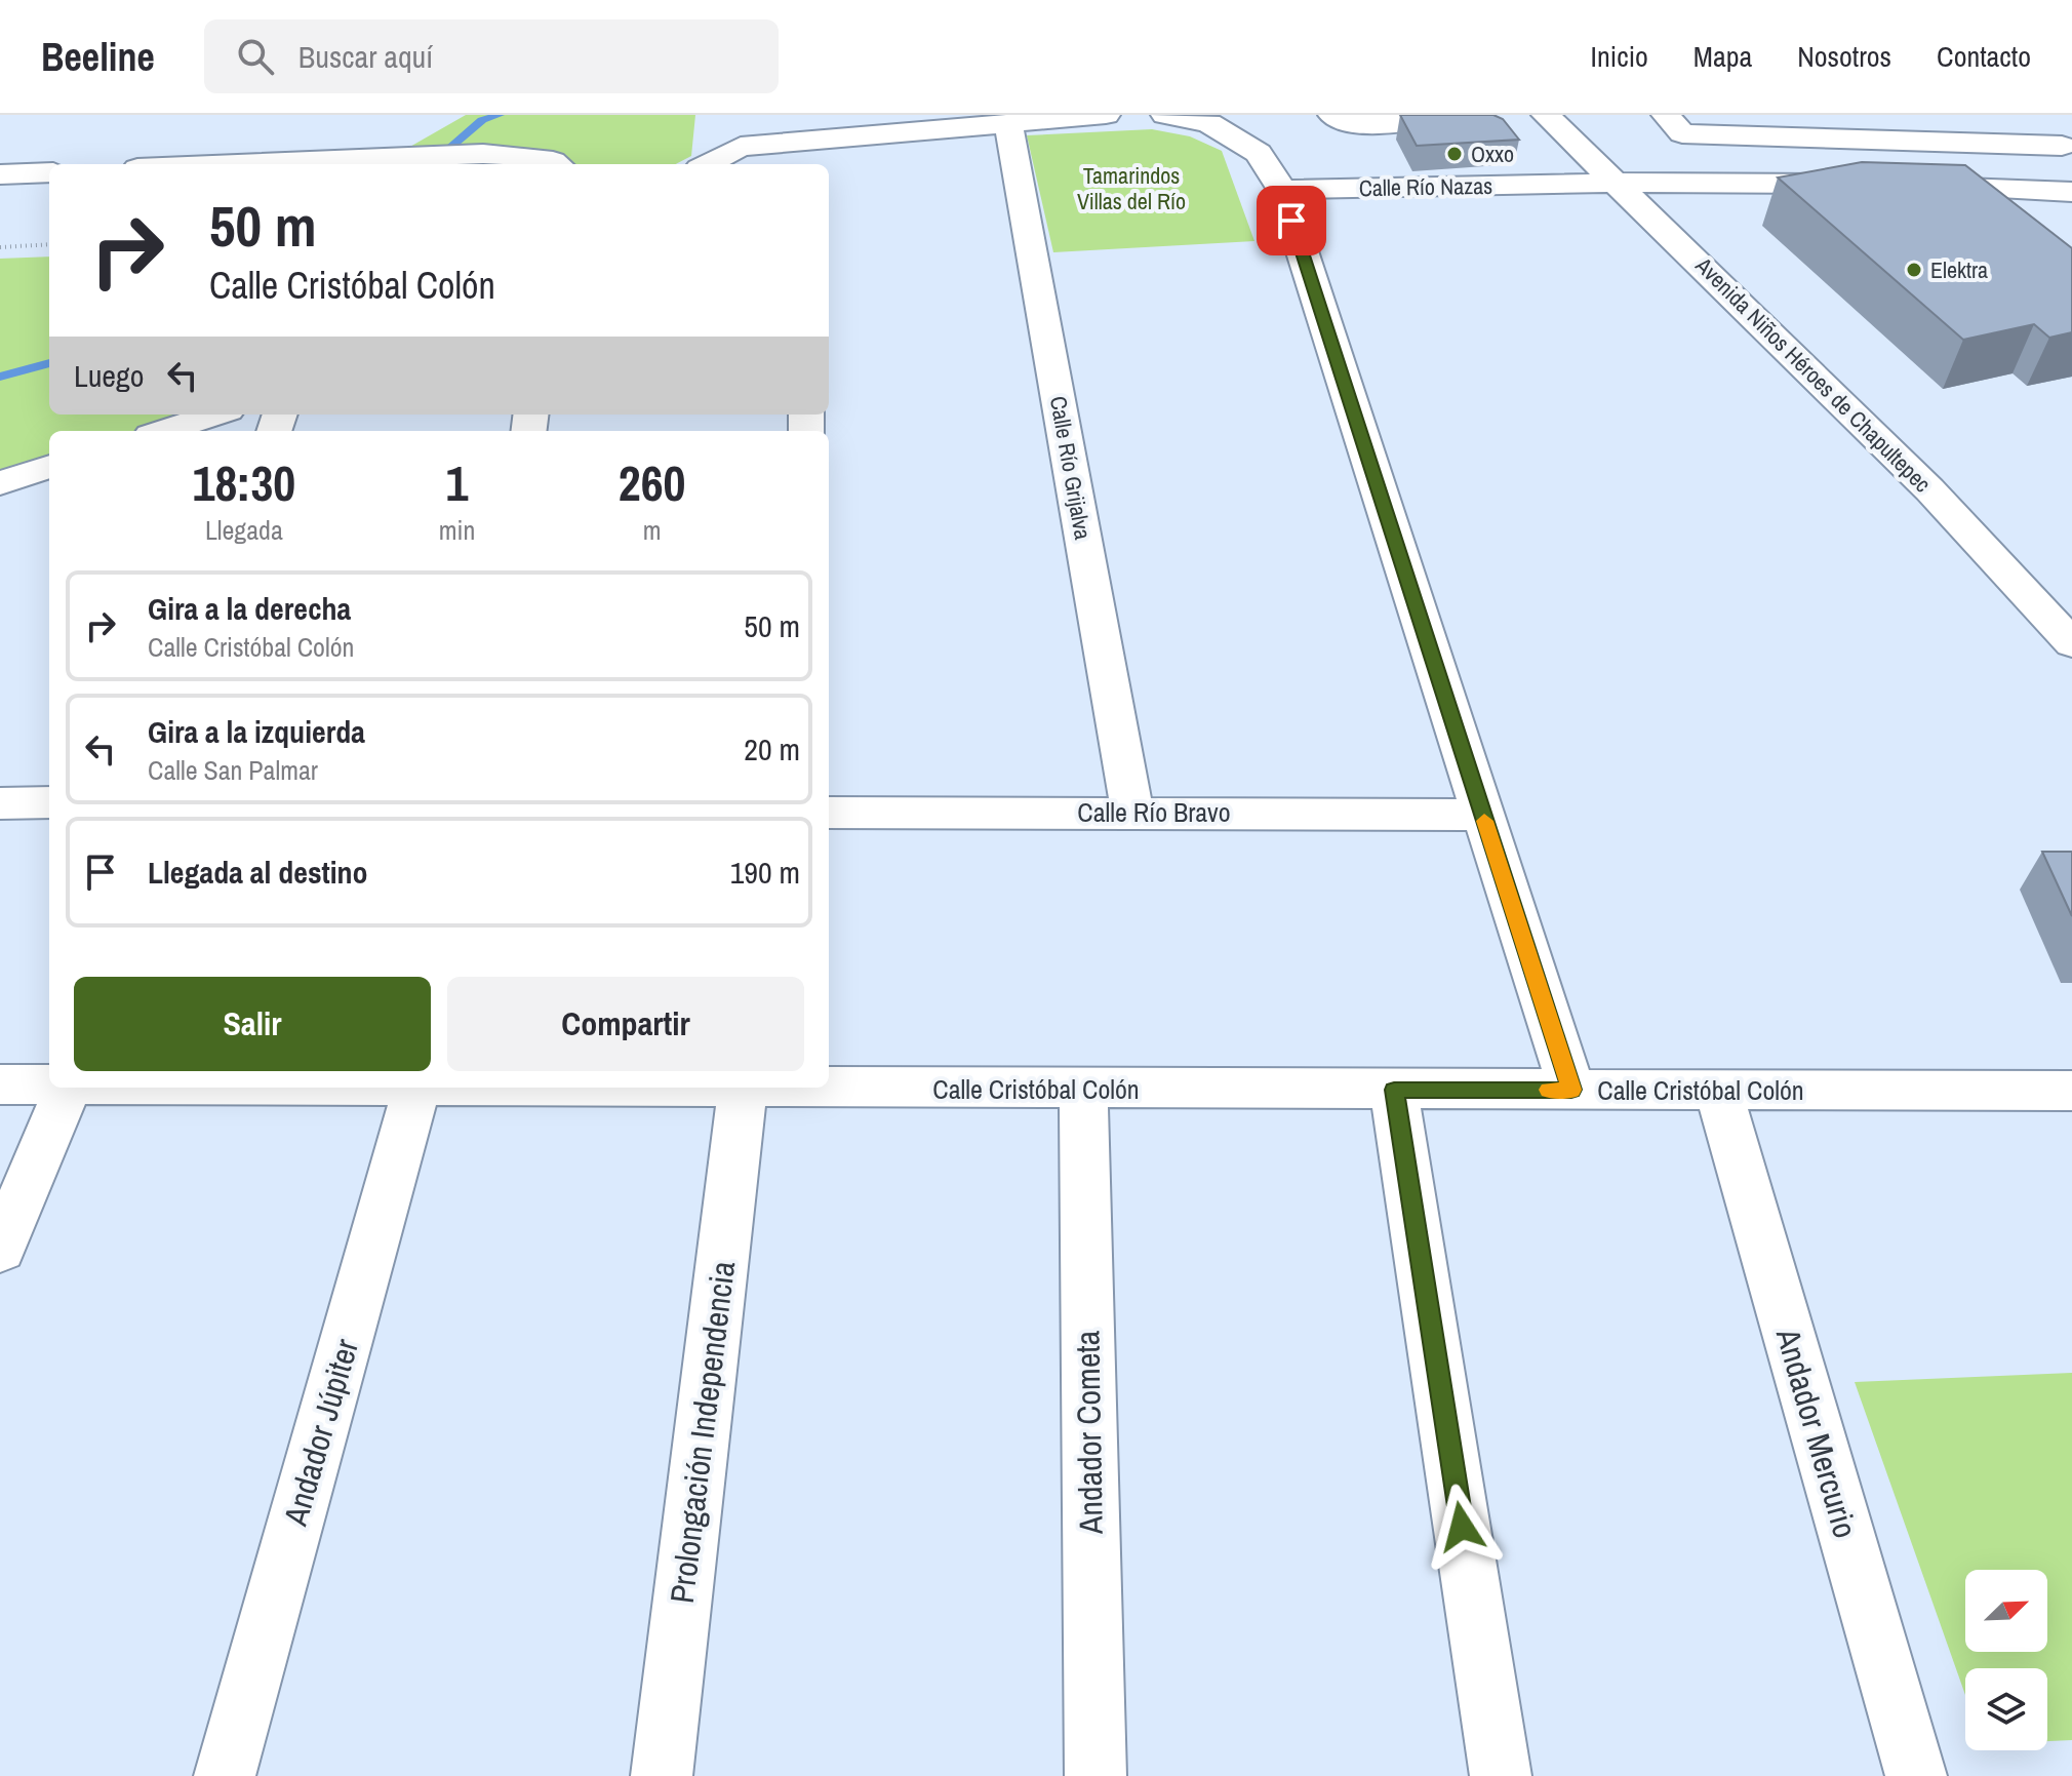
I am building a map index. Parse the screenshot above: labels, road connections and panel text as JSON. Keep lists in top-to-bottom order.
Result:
{
  "streets": {
    "street": [
      "Calle Río Nazas",
      "Avenida Niños Héroes de Chapultepec",
      "Calle Río Grijalva",
      "Calle Río Bravo",
      "Calle Cristóbal Colón",
      "Andador Júpiter",
      "Prolongación Independencia",
      "Andador Cometa",
      "Andador Mercurio"
    ]
  },
  "crossings": [
    ["Calle Río Nazas", "Avenida Niños Héroes de Chapultepec"],
    ["Calle Río Grijalva", "Calle Río Bravo"],
    ["Calle Cristóbal Colón", "Prolongación Independencia"],
    ["Calle Cristóbal Colón", "Andador Cometa"],
    ["Calle Cristóbal Colón", "Andador Mercurio"]
  ],
  "parks": ["Tamarindos Villas del Río"],
  "places": ["Oxxo", "Elektra"],
  "north": "top right",
  "page": {
    "header": "Beeline",
    "search": "Buscar aquí",
    "nav": [
      "Inicio",
      "Mapa",
      "Nosotros",
      "Contacto"
    ],
    "turn": ["50 m", "Calle Cristóbal Colón"],
    "then": "Luego",
    "eta": [
      "18:30",
      "Llegada",
      "1",
      "min",
      "260",
      "m"
    ],
    "list": [
      {
        "name": "Gira a la derecha",
        "note": "Calle Cristóbal Colón",
        "value": "50 m"
      },
      {
        "name": "Gira a la izquierda",
        "note": "Calle San Palmar",
        "value": "20 m"
      },
      {
        "name": "Llegada al destino",
        "value": "190 m"
      }
    ],
    "buttons": ["Salir", "Compartir"]
  }
}
